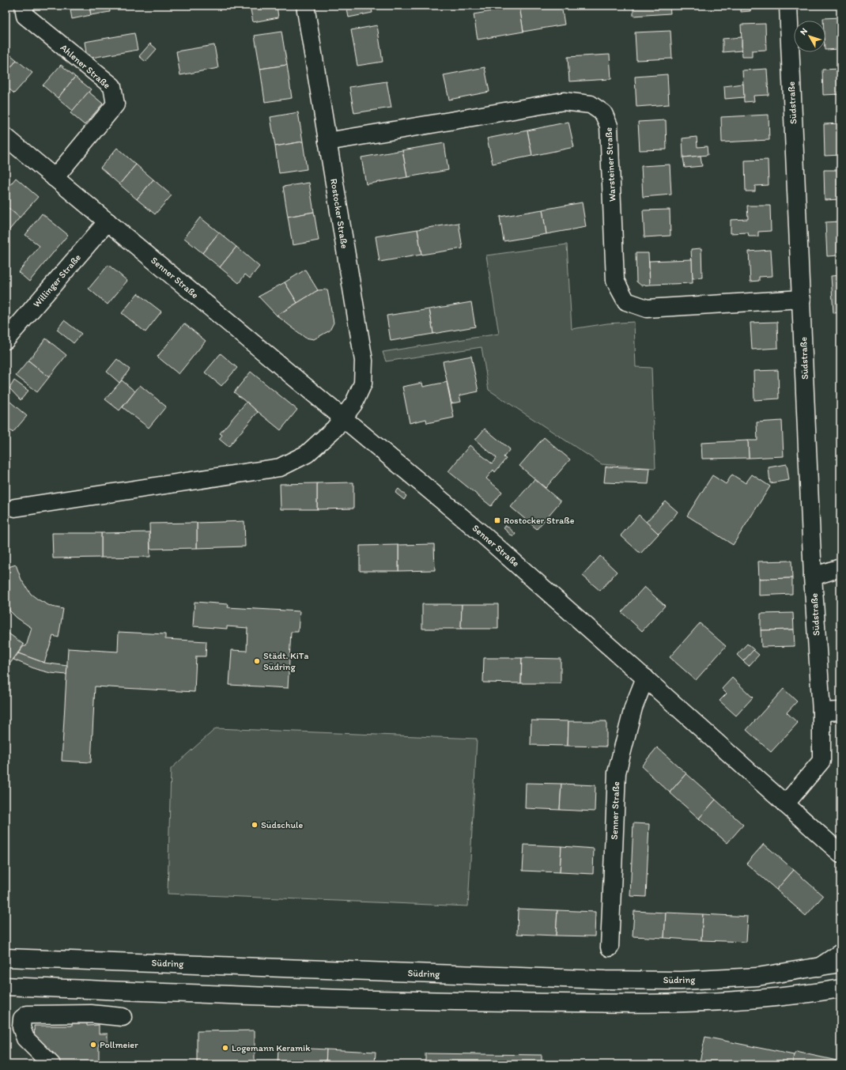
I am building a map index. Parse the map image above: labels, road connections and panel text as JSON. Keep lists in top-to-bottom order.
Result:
{
  "streets": {
    "street": [
      "Ahlener Straße",
      "Südstraße",
      "Warsteiner Straße",
      "Rostocker Straße",
      "Senner Straße",
      "Willinger Straße",
      "Südring"
    ]
  },
  "crossings": [
    ["Ahlener Straße", "Senner Straße"],
    ["Südstraße", "Warsteiner Straße"],
    ["Südstraße", "Senner Straße"],
    ["Warsteiner Straße", "Rostocker Straße"],
    ["Rostocker Straße", "Senner Straße"],
    ["Senner Straße", "Willinger Straße"]
  ],
  "places": {
    "transit": ["Rostocker Straße"],
    "other": [
      "Städt. KiTa Südring",
      "Südschule",
      "Pollmeier",
      "Logemann Keramik"
    ]
  },
  "north": "top left"
}
